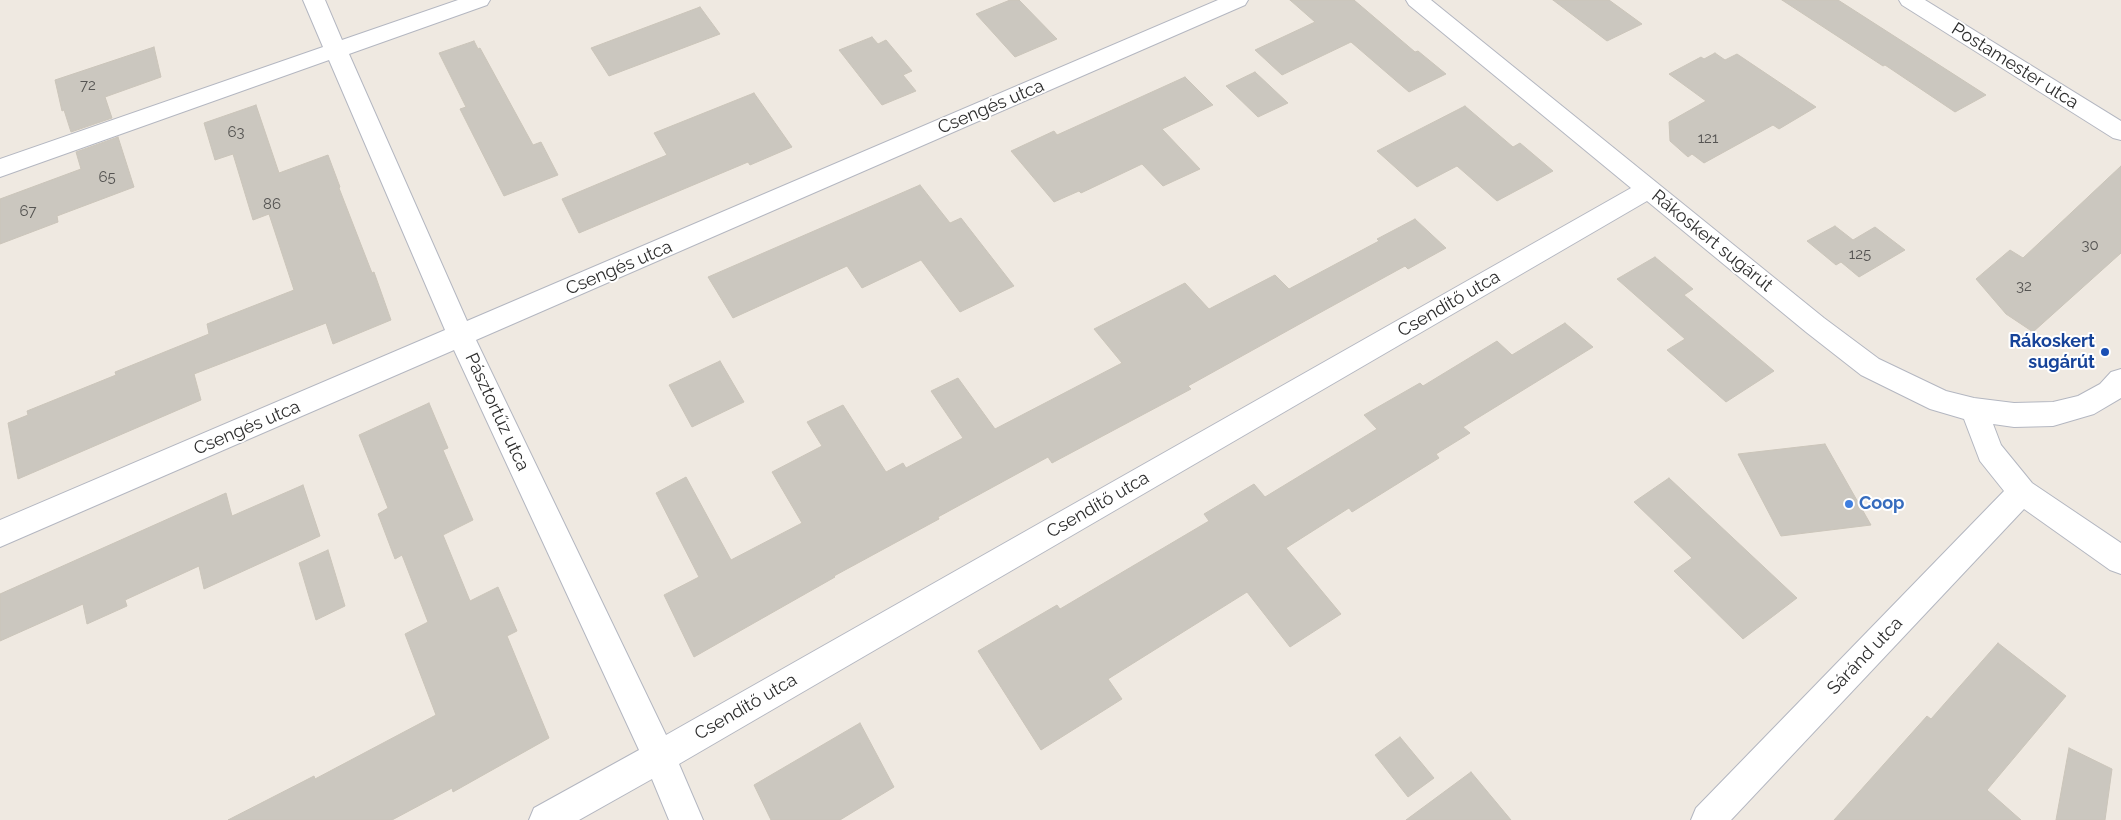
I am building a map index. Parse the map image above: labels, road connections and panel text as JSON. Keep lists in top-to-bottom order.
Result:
{
  "streets": {
    "street": [
      "Postamester utca",
      "Csengés utca",
      "Rákoskert sugárút",
      "Csendítő utca",
      "Pásztortűz utca",
      "Sáránd utca"
    ]
  },
  "crossings": [
    ["Csengés utca", "Pásztortűz utca"],
    ["Rákoskert sugárút", "Csendítő utca"],
    ["Csendítő utca", "Pásztortűz utca"]
  ],
  "places": ["Rákoskert sugárút", "Coop"],
  "house_numbers": [
    "72",
    "63",
    "121",
    "65",
    "86",
    "67",
    "30",
    "125",
    "32"
  ]
}
